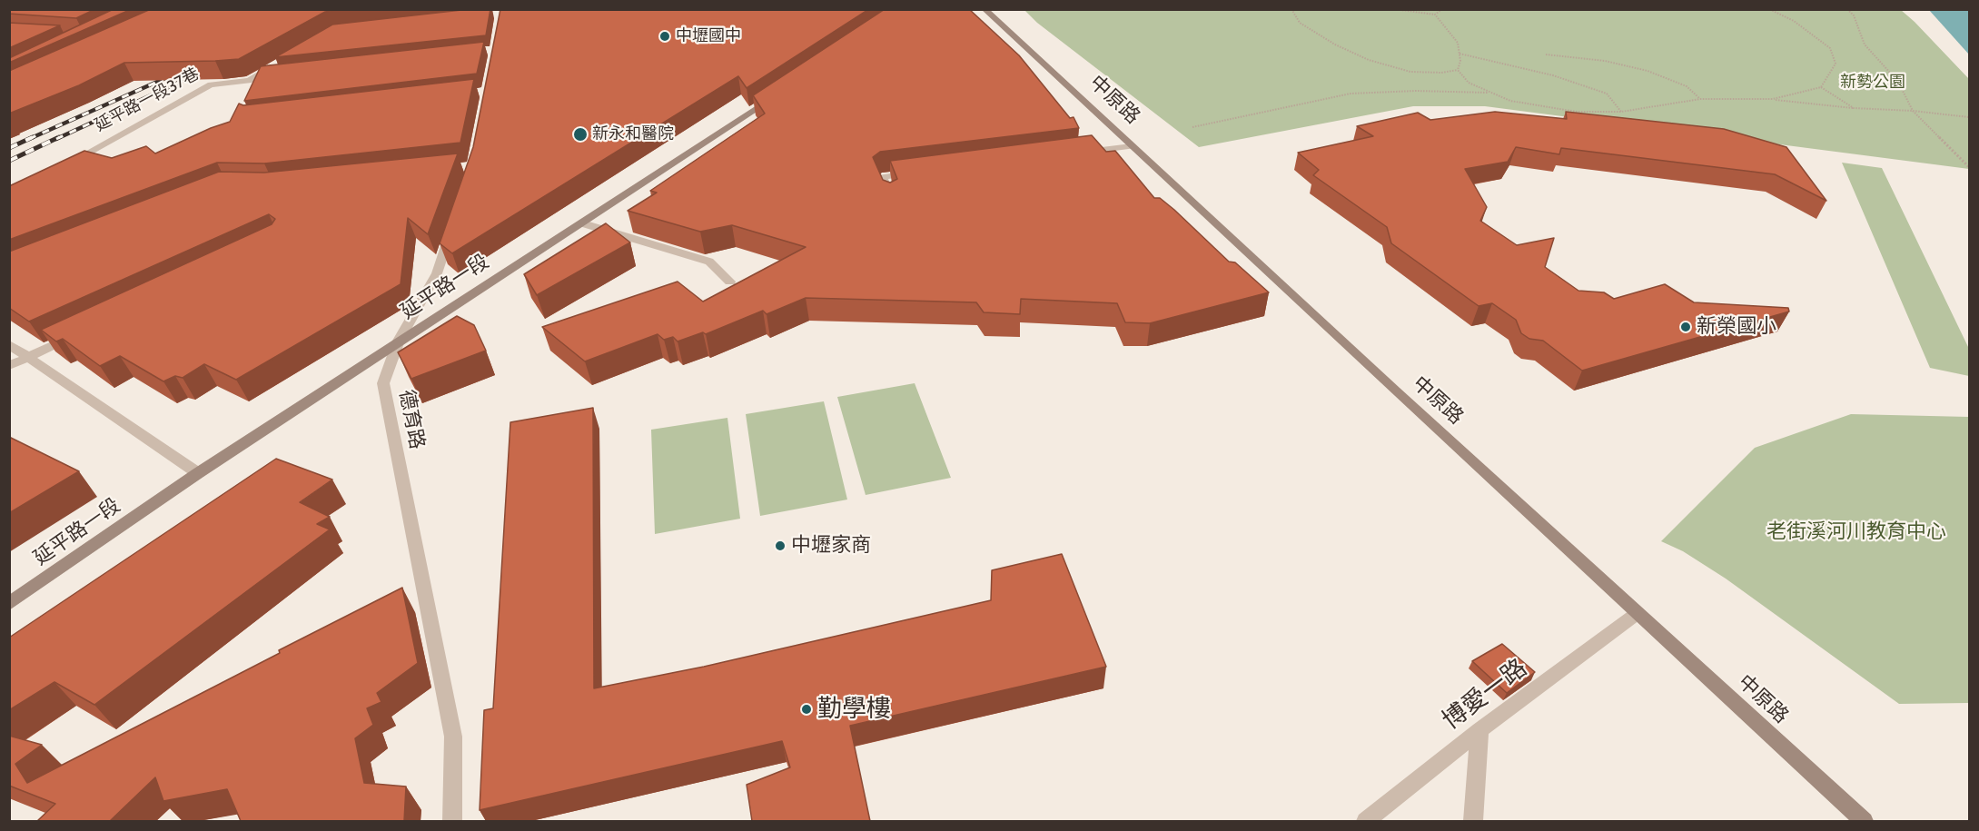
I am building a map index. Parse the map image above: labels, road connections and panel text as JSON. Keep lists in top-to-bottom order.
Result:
{
  "streets": {
    "main road": ["中原路", "延平路一段"],
    "lane": ["延平路一段37巷", "德育路", "博愛一路"]
  },
  "crossings": [
    ["中原路", "博愛一路"],
    ["延平路一段", "德育路"]
  ],
  "parks": ["新勢公園", "老街溪河川教育中心"],
  "places": [
    "中壢國中",
    "新永和醫院",
    "新榮國小",
    "中壢家商",
    "勤學樓"
  ]
}
